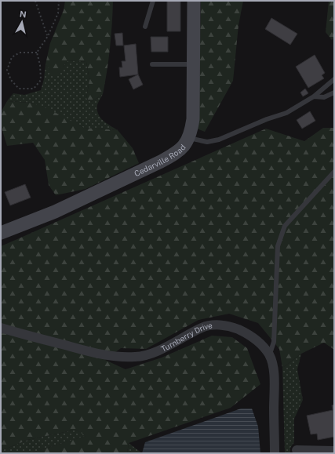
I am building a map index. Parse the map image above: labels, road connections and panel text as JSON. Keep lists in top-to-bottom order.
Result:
{
  "streets": {
    "main road": ["Cedarville Road"],
    "street": ["Turnberry Drive"]
  },
  "north": "top"
}
